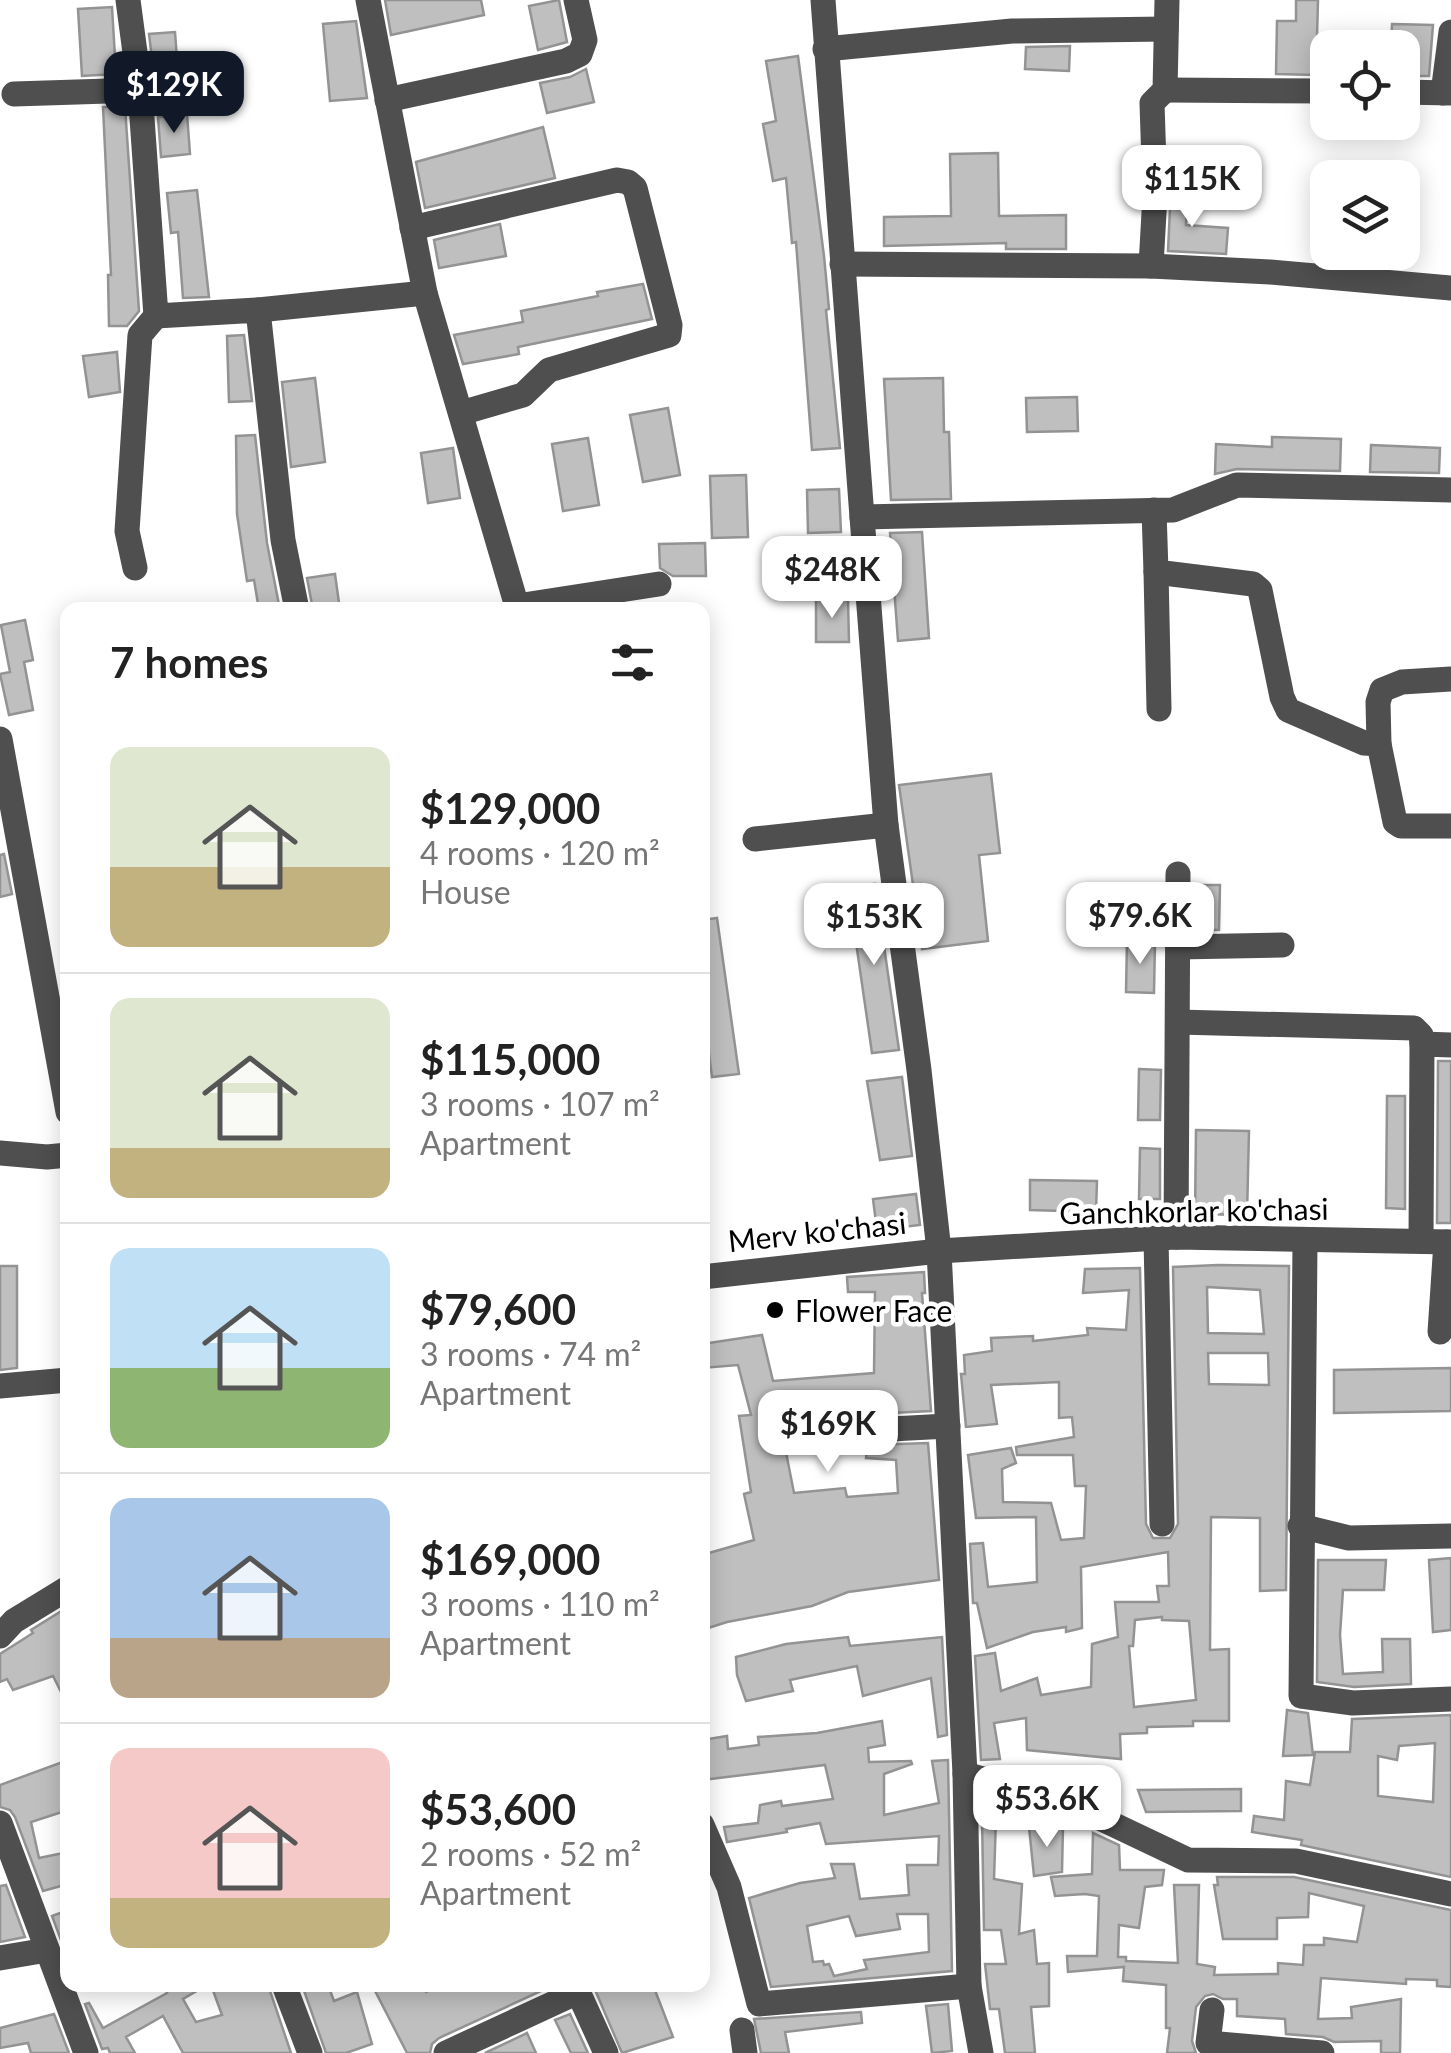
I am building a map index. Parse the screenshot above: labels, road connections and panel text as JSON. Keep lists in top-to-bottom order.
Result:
{
  "streets": {
    "street": ["Ganchkorlar ko'chasi", "Merv ko'chasi"]
  },
  "crossings": [
    ["Ganchkorlar ko'chasi", "Merv ko'chasi"]
  ],
  "places": ["Flower Face"],
  "page": {
    "price": [
      "$129K",
      "$115K",
      "$248K",
      "$79.6K",
      "$153K",
      "$169K",
      "$53.6K"
    ],
    "heading": "7 homes",
    "list": [
      {
        "name": "$129,000",
        "note": "4 rooms · 120 m² · House"
      },
      {
        "name": "$115,000",
        "note": "3 rooms · 107 m² · Apartment"
      },
      {
        "name": "$79,600",
        "note": "3 rooms · 74 m² · Apartment"
      },
      {
        "name": "$169,000",
        "note": "3 rooms · 110 m² · Apartment"
      },
      {
        "name": "$53,600",
        "note": "2 rooms · 52 m² · Apartment"
      }
    ]
  }
}
